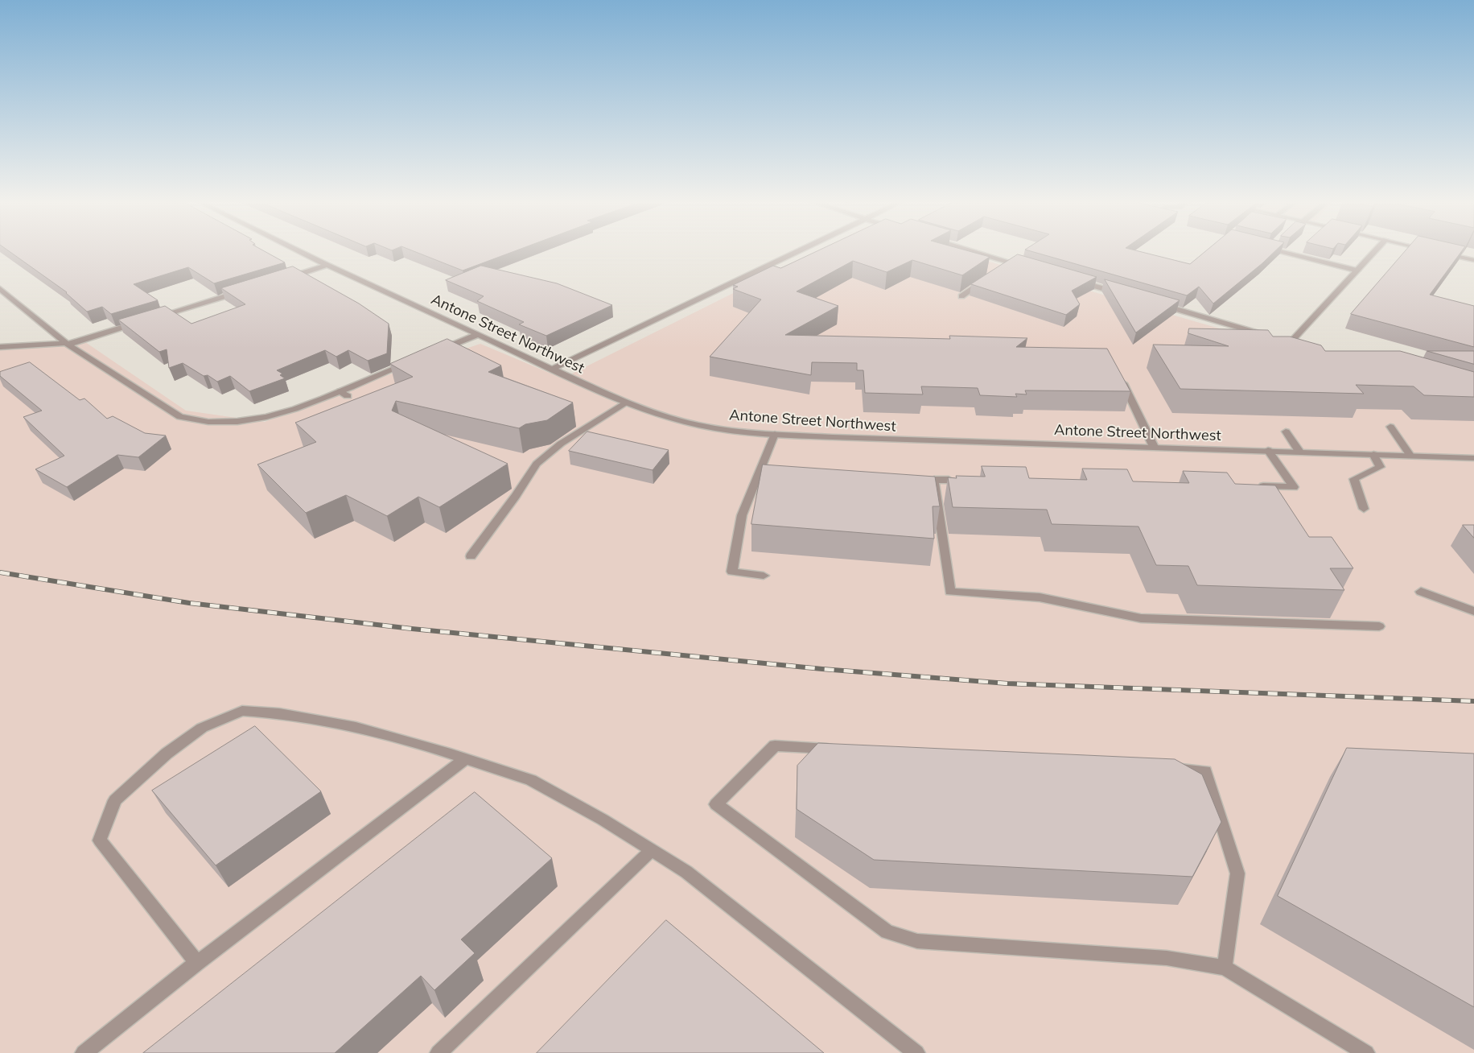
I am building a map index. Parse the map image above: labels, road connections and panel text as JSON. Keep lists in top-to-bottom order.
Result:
{
  "streets": {
    "street": ["Antone Street Northwest"]
  }
}
